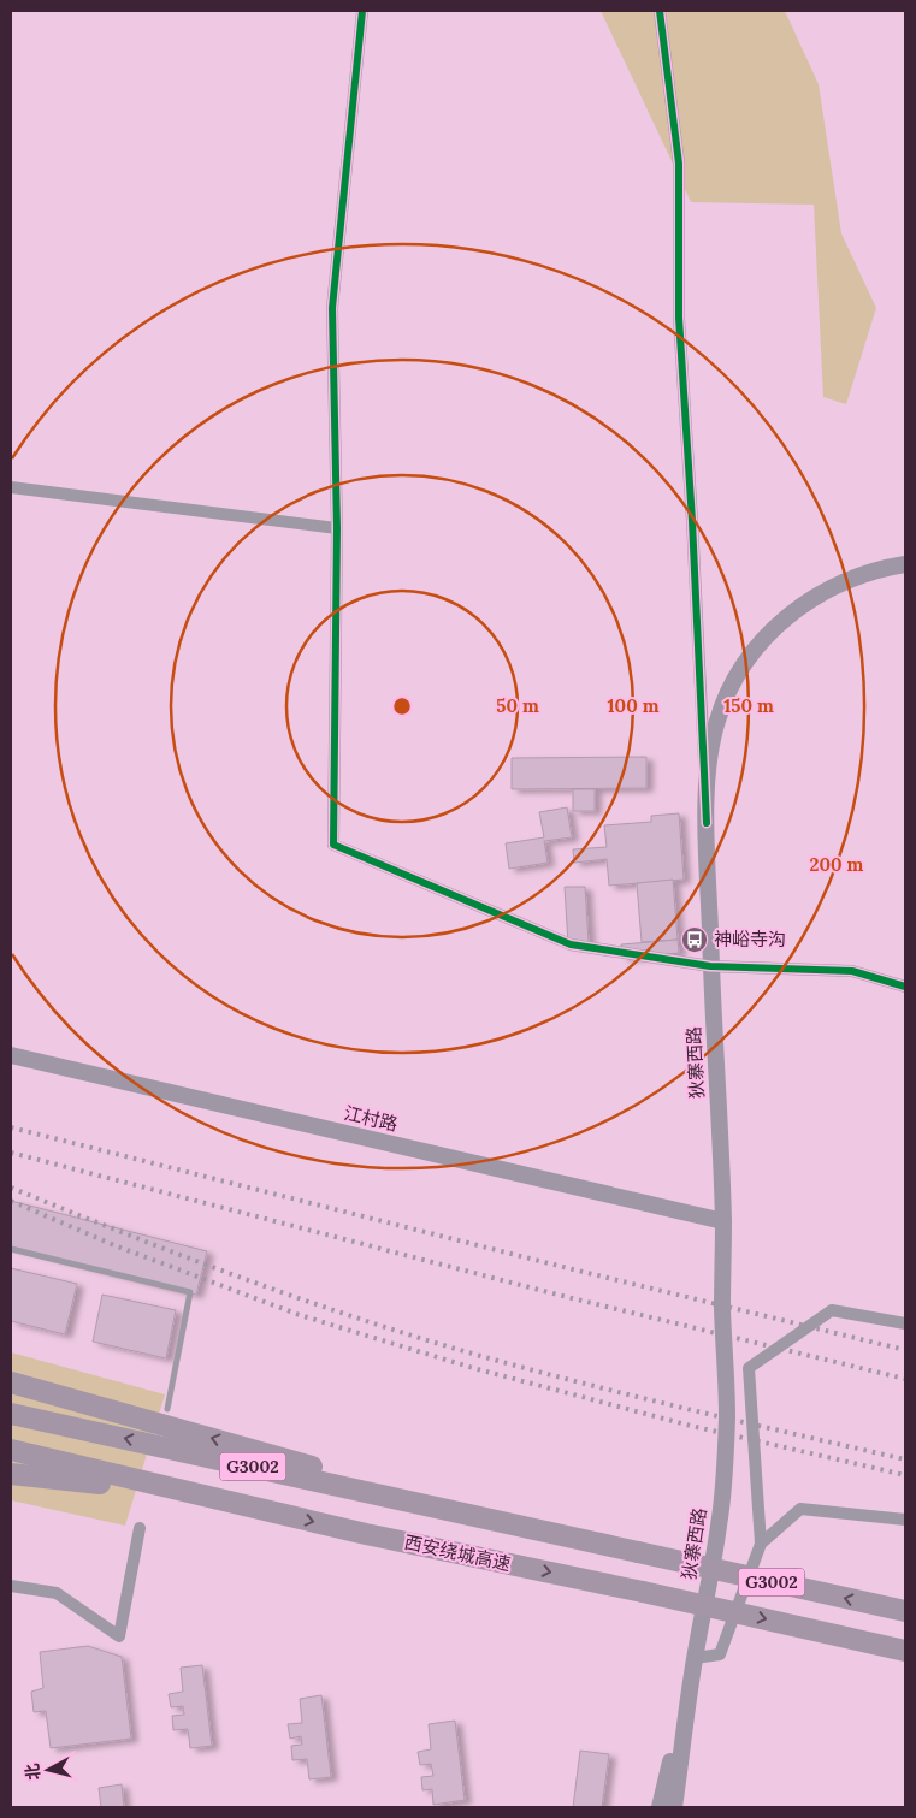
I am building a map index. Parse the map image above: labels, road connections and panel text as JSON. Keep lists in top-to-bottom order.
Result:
{
  "streets": {
    "highway": ["G3002", "西安绕城高速"],
    "main road": ["狄寨西路", "江村路"]
  },
  "crossings": [
    ["狄寨西路", "江村路"]
  ],
  "places": {
    "bus stop": ["神峪寺沟"]
  },
  "north": "left",
  "rings": [
    "50 m",
    "100 m",
    "150 m",
    "200 m"
  ]
}
